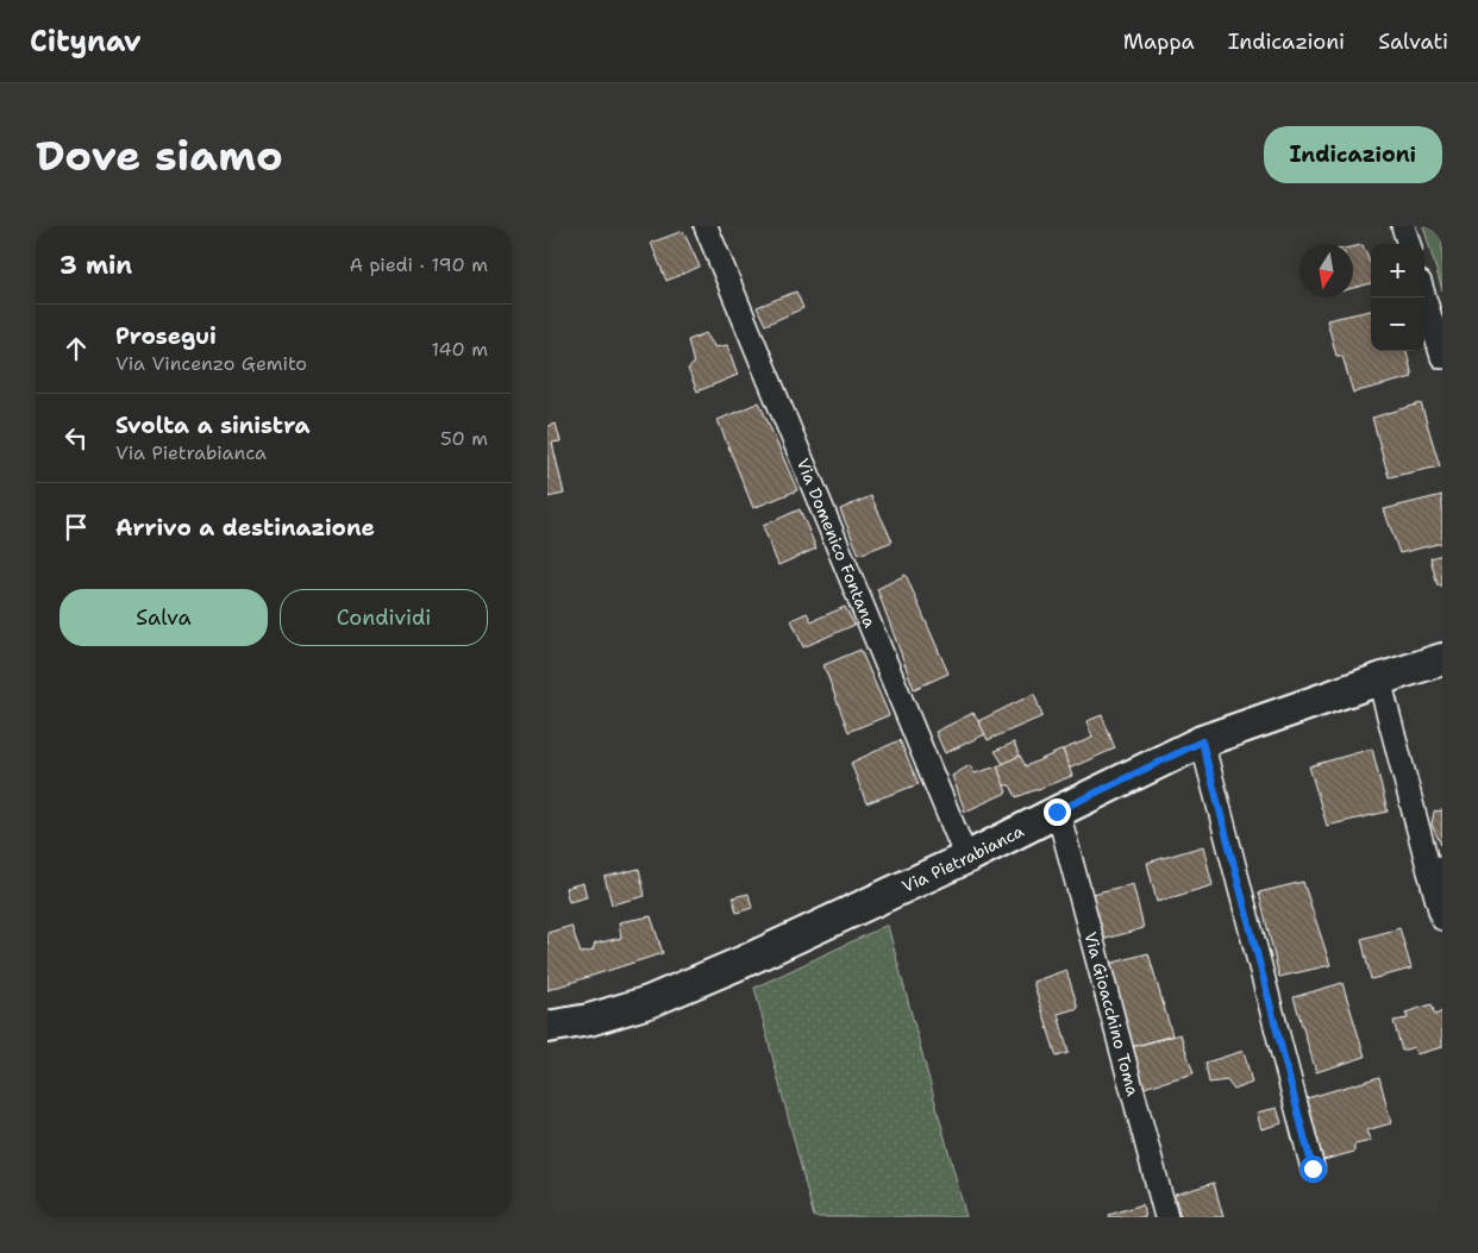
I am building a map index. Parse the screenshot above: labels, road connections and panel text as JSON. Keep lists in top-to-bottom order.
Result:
{
  "streets": {
    "main road": ["Via Pietrabianca"],
    "street": ["Via Domenico Fontana", "Via Gioacchino Toma"]
  },
  "crossings": [
    ["Via Domenico Fontana", "Via Pietrabianca"],
    ["Via Pietrabianca", "Via Gioacchino Toma"]
  ],
  "north": "bottom",
  "page": {
    "header": "Citynav",
    "nav": ["Mappa", "Indicazioni", "Salvati"],
    "buttons": [
      "Indicazioni",
      ["Salva", "Condividi"]
    ],
    "title": "Dove siamo",
    "heading": ["3 min", "A piedi · 190 m"],
    "map_buttons": ["+", "−"],
    "list": [
      ["Prosegui", "Via Vincenzo Gemito", "140 m"],
      ["Svolta a sinistra", "Via Pietrabianca", "50 m"],
      "Arrivo a destinazione"
    ]
  }
}
